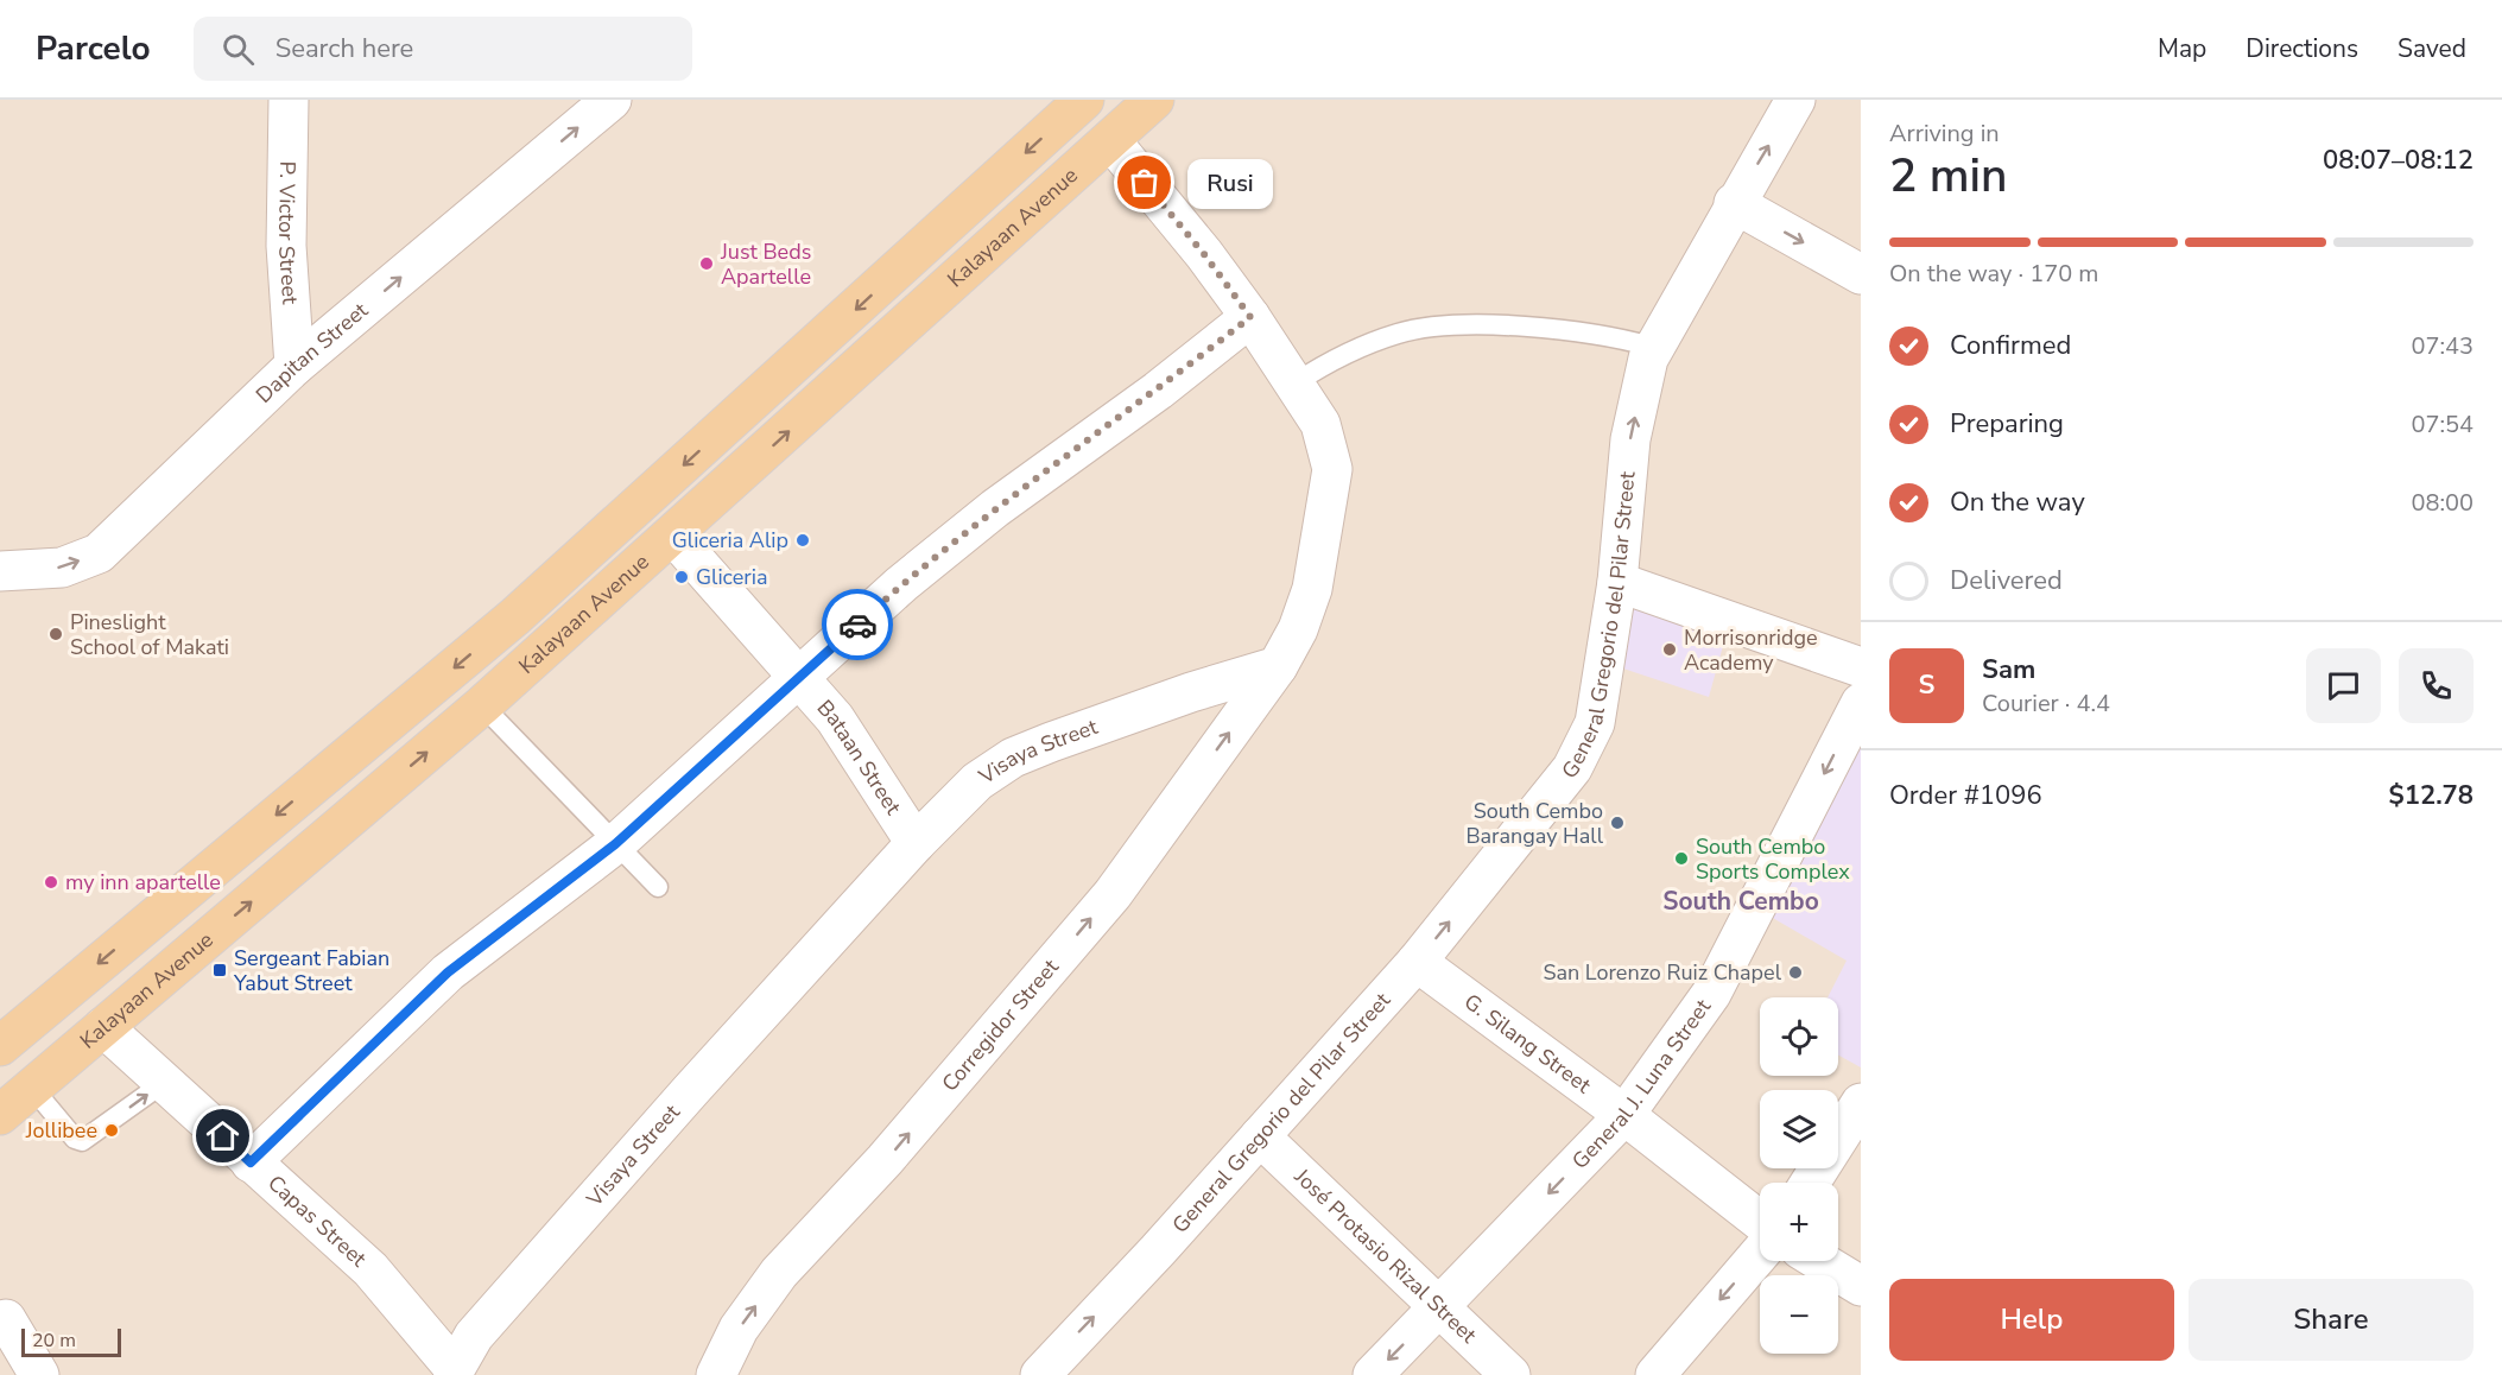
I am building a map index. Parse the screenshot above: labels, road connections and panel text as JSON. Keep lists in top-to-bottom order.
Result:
{
  "streets": {
    "main road": ["Kalayaan Avenue"],
    "street": [
      "P. Victor Street",
      "Dapitan Street",
      "General Gregorio del Pilar Street",
      "Visaya Street",
      "Bataan Street",
      "Corregidor Street",
      "G. Silang Street",
      "General J. Luna Street",
      "Capas Street",
      "José Protasio Rizal Street"
    ]
  },
  "crossings": [
    ["Kalayaan Avenue", "Bataan Street"],
    ["Kalayaan Avenue", "Capas Street"],
    ["P. Victor Street", "Dapitan Street"],
    ["General Gregorio del Pilar Street", "G. Silang Street"],
    ["General Gregorio del Pilar Street", "José Protasio Rizal Street"],
    ["Visaya Street", "Bataan Street"],
    ["Visaya Street", "Corregidor Street"],
    ["Visaya Street", "Capas Street"],
    ["G. Silang Street", "General J. Luna Street"],
    ["General J. Luna Street", "José Protasio Rizal Street"]
  ],
  "one_way": ["Dapitan Street", "General Gregorio del Pilar Street", "Corregidor Street"],
  "districts": ["South Cembo"],
  "places": {
    "other": [
      "Rusi",
      "Just Beds Apartelle",
      "Gliceria Alip",
      "Gliceria",
      "Pineslight School of Makati",
      "Morrisonridge Academy",
      "South Cembo Barangay Hall",
      "South Cembo Sports Complex",
      "my inn apartelle",
      "San Lorenzo Ruiz Chapel",
      "Jollibee"
    ],
    "transit": ["Sergeant Fabian Yabut Street"]
  },
  "scale_bar": "20 m",
  "page": {
    "header": "Parcelo",
    "search": "Search here",
    "nav": ["Map", "Directions", "Saved"],
    "heading": ["2 min", "Arriving in", "08:07–08:12"],
    "panel": [
      "Sam",
      "Courier · 4.4",
      "Order #1096",
      "$12.78"
    ],
    "bubble": "Rusi",
    "bar": "On the way · 170 m",
    "list": [
      ["Confirmed", "07:43"],
      ["Preparing", "07:54"],
      ["On the way", "08:00"],
      "Delivered"
    ],
    "round": "S",
    "map_buttons": ["+", "−"],
    "buttons": ["Help", "Share"],
    "scale": "20 m"
  }
}
